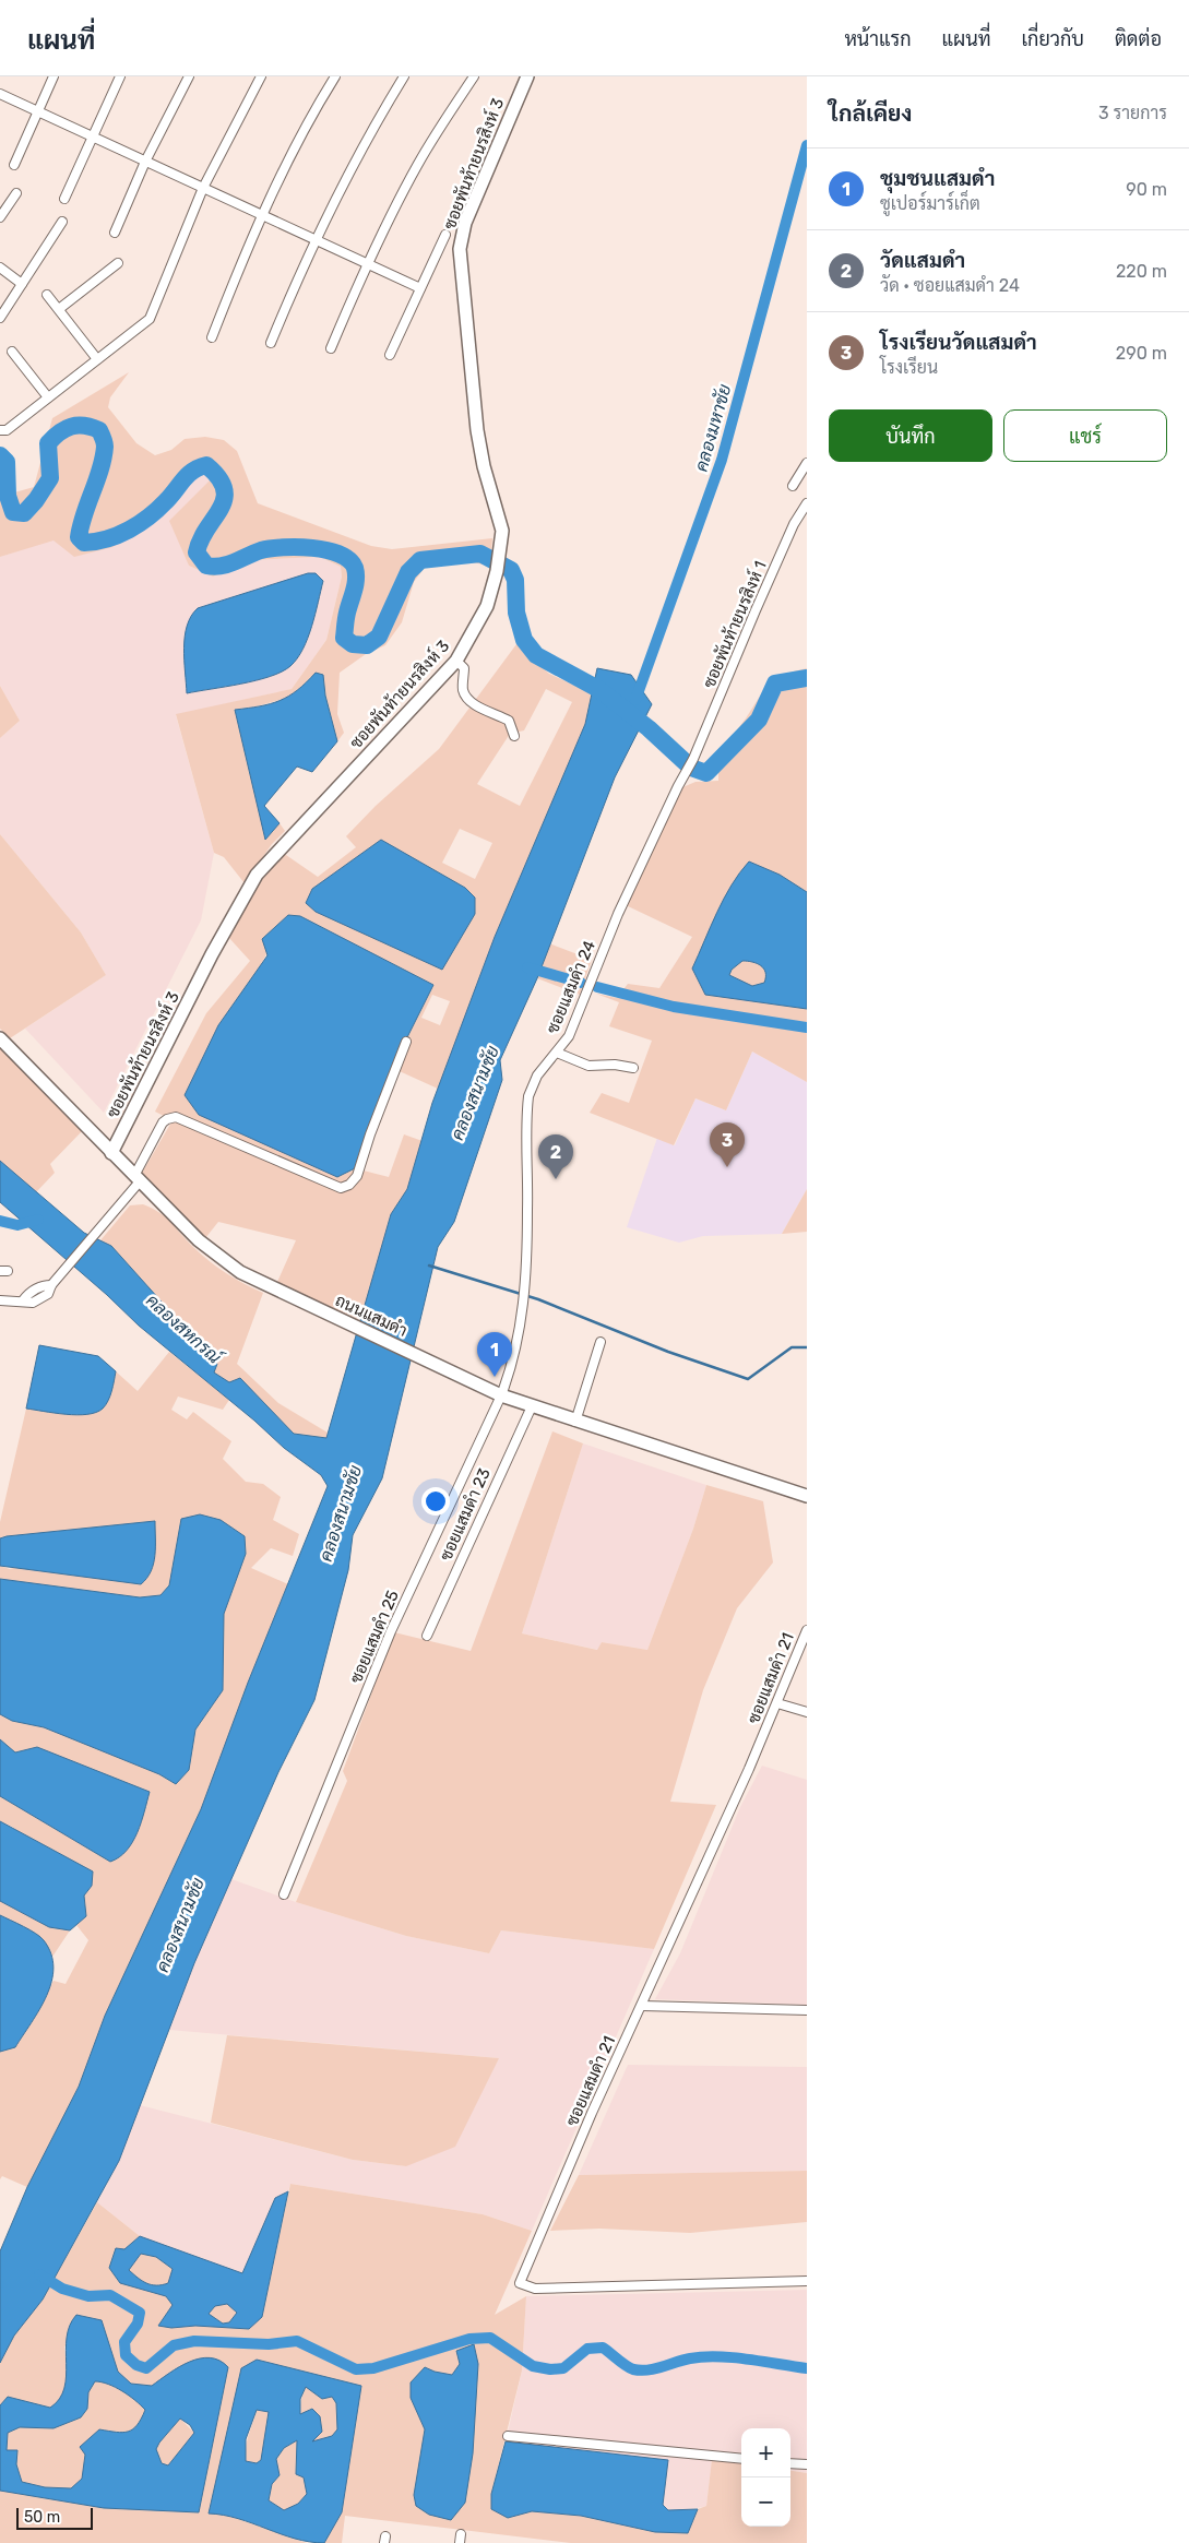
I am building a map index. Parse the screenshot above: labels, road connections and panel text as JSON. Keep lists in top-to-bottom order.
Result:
{
  "streets": {
    "street": [
      "ซอยพันท้ายนรสิงห์ 3",
      "ซอยพันท้ายนรสิงห์ 1",
      "ซอยแสมดำ 24",
      "ถนนแสมดำ",
      "ซอยแสมดำ 23",
      "ซอยแสมดำ 25",
      "ซอยแสมดำ 21"
    ]
  },
  "crossings": [
    ["ซอยพันท้ายนรสิงห์ 3", "ถนนแสมดำ"],
    ["ซอยพันท้ายนรสิงห์ 1", "ซอยแสมดำ 24"],
    ["ซอยแสมดำ 24", "ถนนแสมดำ"],
    ["ซอยแสมดำ 24", "ซอยแสมดำ 25"],
    ["ถนนแสมดำ", "ซอยแสมดำ 23"],
    ["ถนนแสมดำ", "ซอยแสมดำ 25"]
  ],
  "water": ["คลองมหาชัย", "คลองสนามชัย", "คลองสหกรณ์"],
  "scale_bar": "50 m",
  "page": {
    "header": "แผนที่",
    "nav": [
      "หน้าแรก",
      "แผนที่",
      "เกี่ยวกับ",
      "ติดต่อ"
    ],
    "heading": ["ใกล้เคียง", "3 รายการ"],
    "list": [
      {
        "mark": "1",
        "name": "ชุมชนแสมดำ",
        "note": "ซูเปอร์มาร์เก็ต",
        "value": "90 m"
      },
      {
        "mark": "2",
        "name": "วัดแสมดำ",
        "note": "วัด · ซอยแสมดำ 24",
        "value": "220 m"
      },
      {
        "mark": "3",
        "name": "โรงเรียนวัดแสมดำ",
        "note": "โรงเรียน",
        "value": "290 m"
      }
    ],
    "buttons": ["บันทึก", "แชร์"],
    "pins": ["3", "2", "1"],
    "map_buttons": ["+", "−"],
    "scale": "50 m"
  }
}
